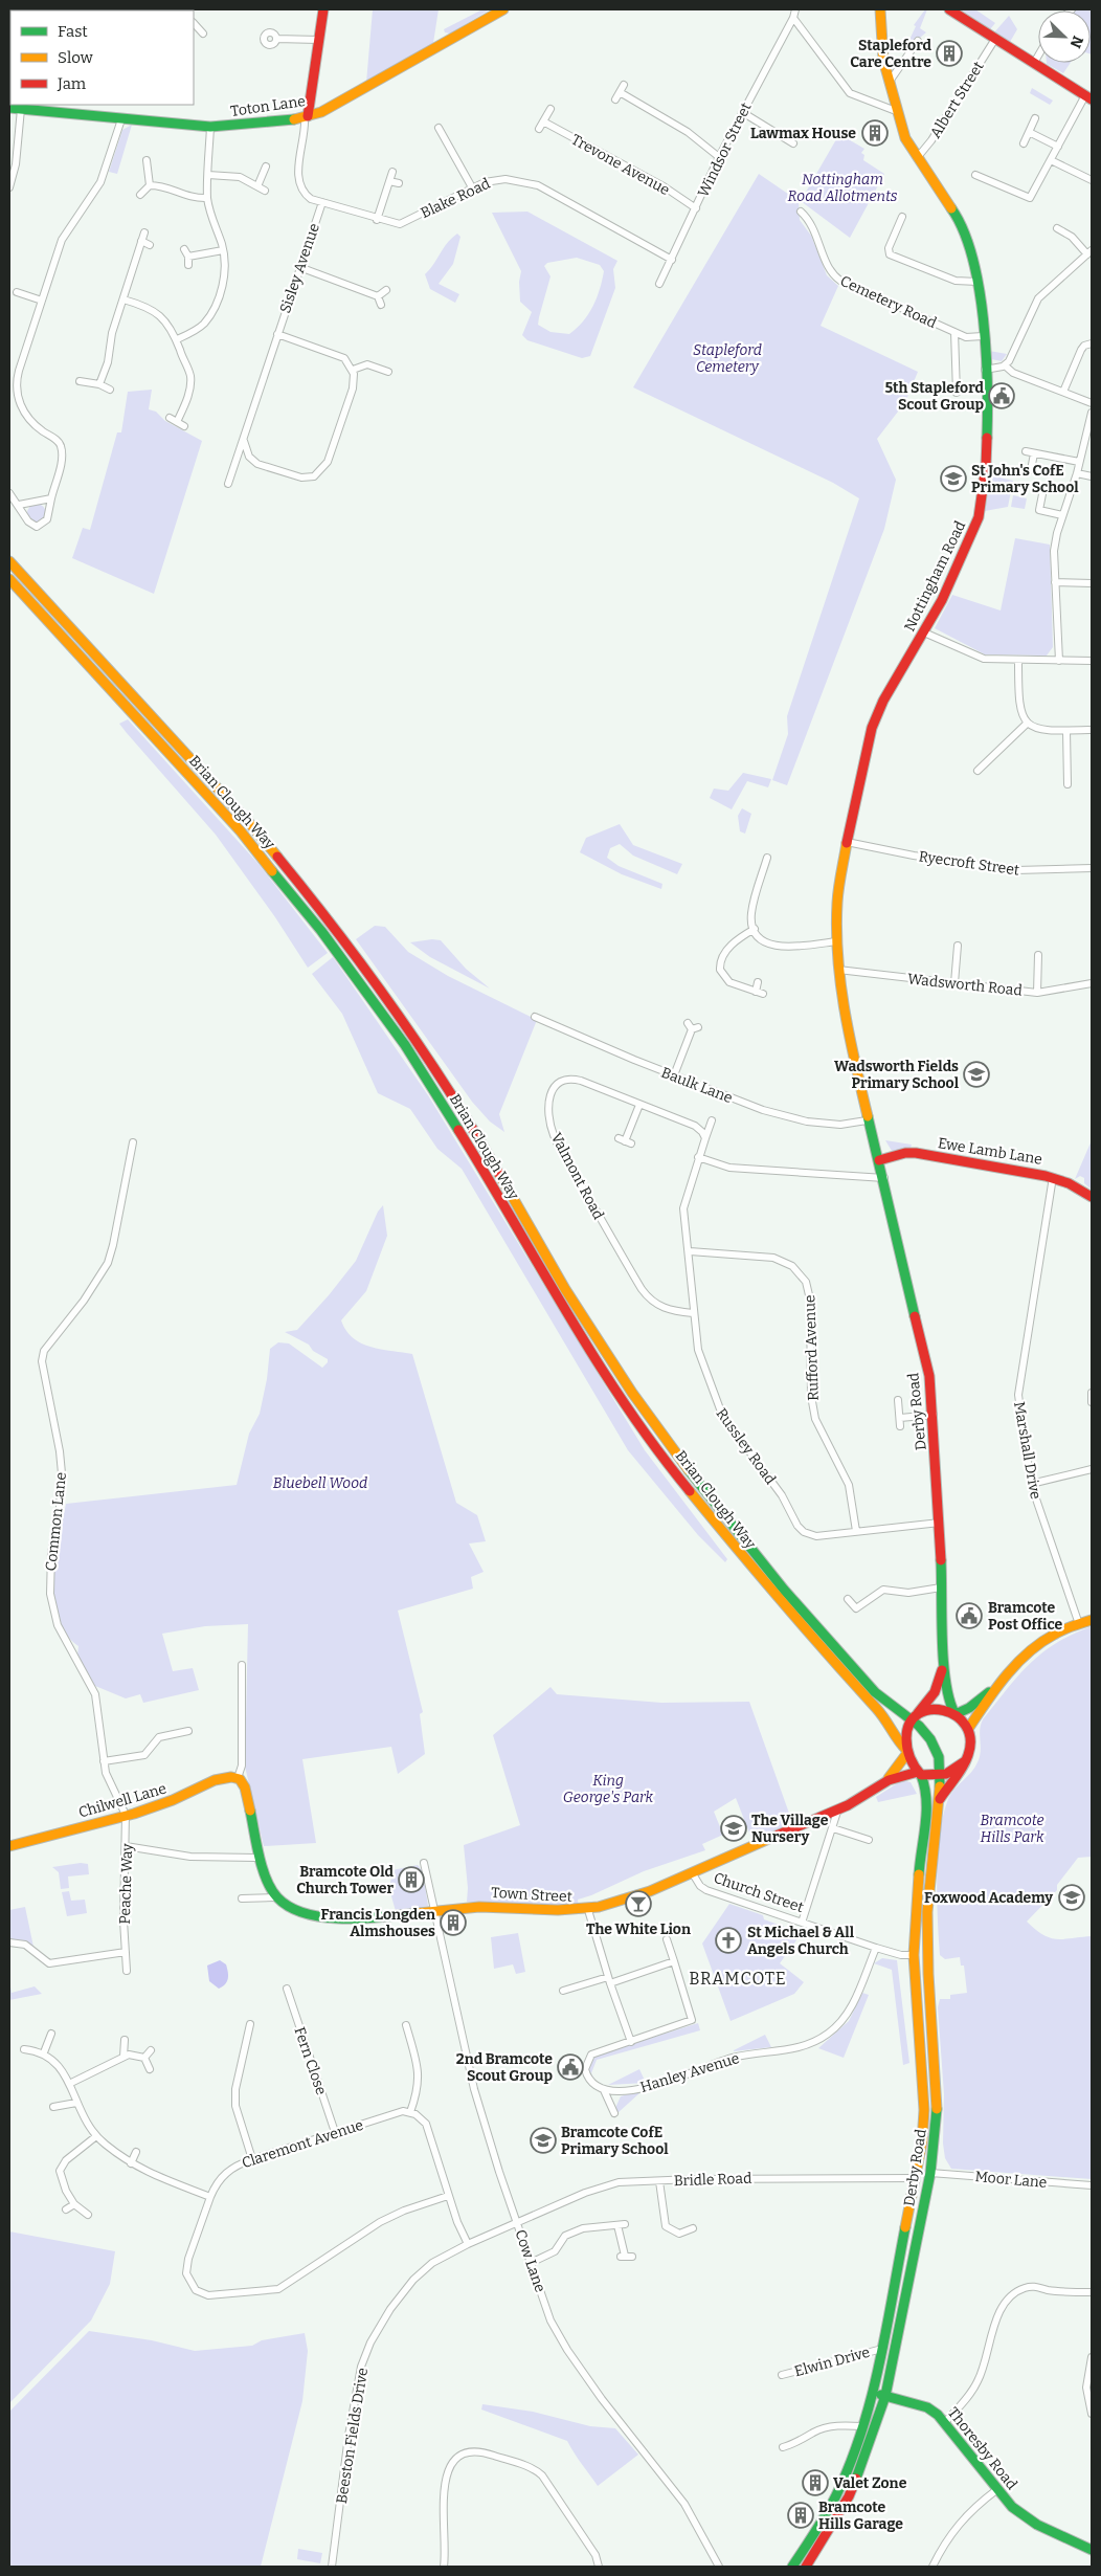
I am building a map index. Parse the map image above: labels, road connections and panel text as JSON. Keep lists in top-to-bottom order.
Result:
{
  "streets": {
    "main road": [
      "Toton Lane",
      "Nottingham Road",
      "Brian Clough Way",
      "Ewe Lamb Lane",
      "Derby Road",
      "Chilwell Lane",
      "Town Street",
      "Thoresby Road"
    ],
    "street": [
      "Albert Street",
      "Windsor Street",
      "Trevone Avenue",
      "Blake Road",
      "Sisley Avenue",
      "Cemetery Road",
      "Ryecroft Street",
      "Wadsworth Road",
      "Baulk Lane",
      "Valmont Road",
      "Rufford Avenue",
      "Russley Road",
      "Marshall Drive",
      "Common Lane",
      "Peache Way",
      "Church Street",
      "Fern Close",
      "Hanley Avenue",
      "Claremont Avenue",
      "Bridle Road",
      "Moor Lane",
      "Cow Lane",
      "Elwin Drive",
      "Beeston Fields Drive"
    ]
  },
  "crossings": [
    ["Albert Street", "Nottingham Road"],
    ["Toton Lane", "Blake Road"],
    ["Windsor Street", "Trevone Avenue"],
    ["Windsor Street", "Blake Road"],
    ["Blake Road", "Sisley Avenue"],
    ["Cemetery Road", "Nottingham Road"],
    ["Nottingham Road", "Ryecroft Street"],
    ["Nottingham Road", "Wadsworth Road"],
    ["Nottingham Road", "Baulk Lane"],
    ["Nottingham Road", "Ewe Lamb Lane"],
    ["Nottingham Road", "Derby Road"],
    ["Brian Clough Way", "Derby Road"],
    ["Brian Clough Way", "Town Street"],
    ["Ewe Lamb Lane", "Derby Road"],
    ["Ewe Lamb Lane", "Marshall Drive"],
    ["Valmont Road", "Russley Road"],
    ["Rufford Avenue", "Russley Road"],
    ["Derby Road", "Russley Road"],
    ["Derby Road", "Church Street"],
    ["Derby Road", "Town Street"],
    ["Derby Road", "Bridle Road"],
    ["Derby Road", "Moor Lane"],
    ["Derby Road", "Elwin Drive"],
    ["Derby Road", "Thoresby Road"],
    ["Common Lane", "Chilwell Lane"],
    ["Common Lane", "Peache Way"],
    ["Chilwell Lane", "Peache Way"],
    ["Church Street", "Town Street"],
    ["Church Street", "Hanley Avenue"],
    ["Town Street", "Cow Lane"],
    ["Fern Close", "Claremont Avenue"],
    ["Bridle Road", "Cow Lane"],
    ["Bridle Road", "Beeston Fields Drive"],
    ["Cow Lane", "Beeston Fields Drive"]
  ],
  "districts": ["BRAMCOTE"],
  "parks": [
    "Nottingham Road Allotments",
    "Stapleford Cemetery",
    "Bluebell Wood",
    "King George's Park",
    "Bramcote Hills Park"
  ],
  "places": {
    "building": [
      "Stapleford Care Centre",
      "Lawmax House",
      "Bramcote Old Church Tower",
      "Francis Longden Almshouses",
      "Valet Zone",
      "Bramcote Hills Garage"
    ],
    "public building": ["5th Stapleford Scout Group", "Bramcote Post Office", "2nd Bramcote Scout Group"],
    "school or university": [
      "St John's CofE Primary School",
      "Wadsworth Fields Primary School",
      "The Village Nursery",
      "Foxwood Academy",
      "Bramcote CofE Primary School"
    ],
    "bar": ["The White Lion"],
    "church": ["St Michael & All Angels Church"]
  },
  "legend": ["Fast", "Slow", "Jam"],
  "north": "bottom right"
}
